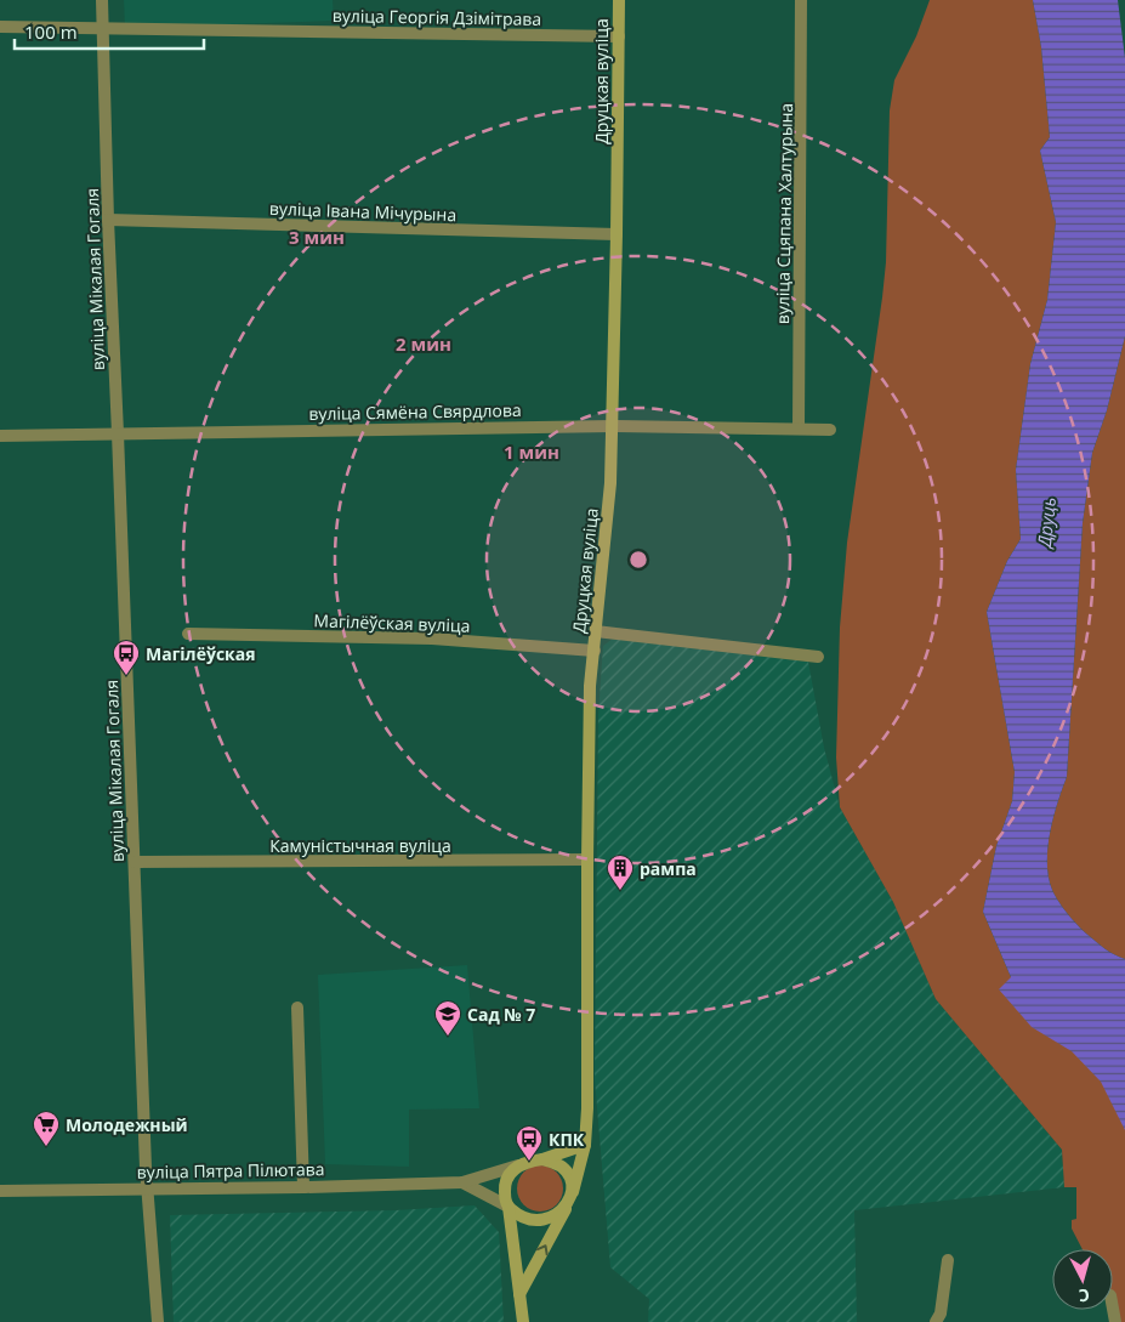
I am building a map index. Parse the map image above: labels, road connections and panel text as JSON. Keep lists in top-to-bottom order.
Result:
{
  "streets": {
    "main road": ["Друцкая вуліца"],
    "street": [
      "вуліца Георгія Дзімітрава",
      "вуліца Івана Мічурына",
      "вуліца Сцяпана Халтурына",
      "вуліца Мікалая Гогаля",
      "вуліца Сямёна Свярдлова",
      "Магілёўская вуліца",
      "Камуністычная вуліца",
      "вуліца Пятра Пілютава"
    ]
  },
  "crossings": [
    ["вуліца Георгія Дзімітрава", "Друцкая вуліца"],
    ["вуліца Георгія Дзімітрава", "вуліца Мікалая Гогаля"],
    ["Друцкая вуліца", "вуліца Івана Мічурына"],
    ["Друцкая вуліца", "вуліца Сямёна Свярдлова"],
    ["Друцкая вуліца", "Магілёўская вуліца"],
    ["Друцкая вуліца", "Камуністычная вуліца"],
    ["Друцкая вуліца", "вуліца Пятра Пілютава"],
    ["вуліца Івана Мічурына", "вуліца Мікалая Гогаля"],
    ["вуліца Сцяпана Халтурына", "вуліца Сямёна Свярдлова"],
    ["вуліца Мікалая Гогаля", "вуліца Сямёна Свярдлова"],
    ["вуліца Мікалая Гогаля", "Камуністычная вуліца"],
    ["вуліца Мікалая Гогаля", "вуліца Пятра Пілютава"]
  ],
  "water": ["Друць"],
  "places": {
    "bus stop": ["Магілёўская", "КПК"],
    "building": ["рампа"],
    "school or university": ["Сад № 7"],
    "supermarket": ["Молодежный"]
  },
  "scale_bar": "100 m",
  "north": "bottom",
  "rings": ["3 мин", "2 мин", "1 мин"]
}
